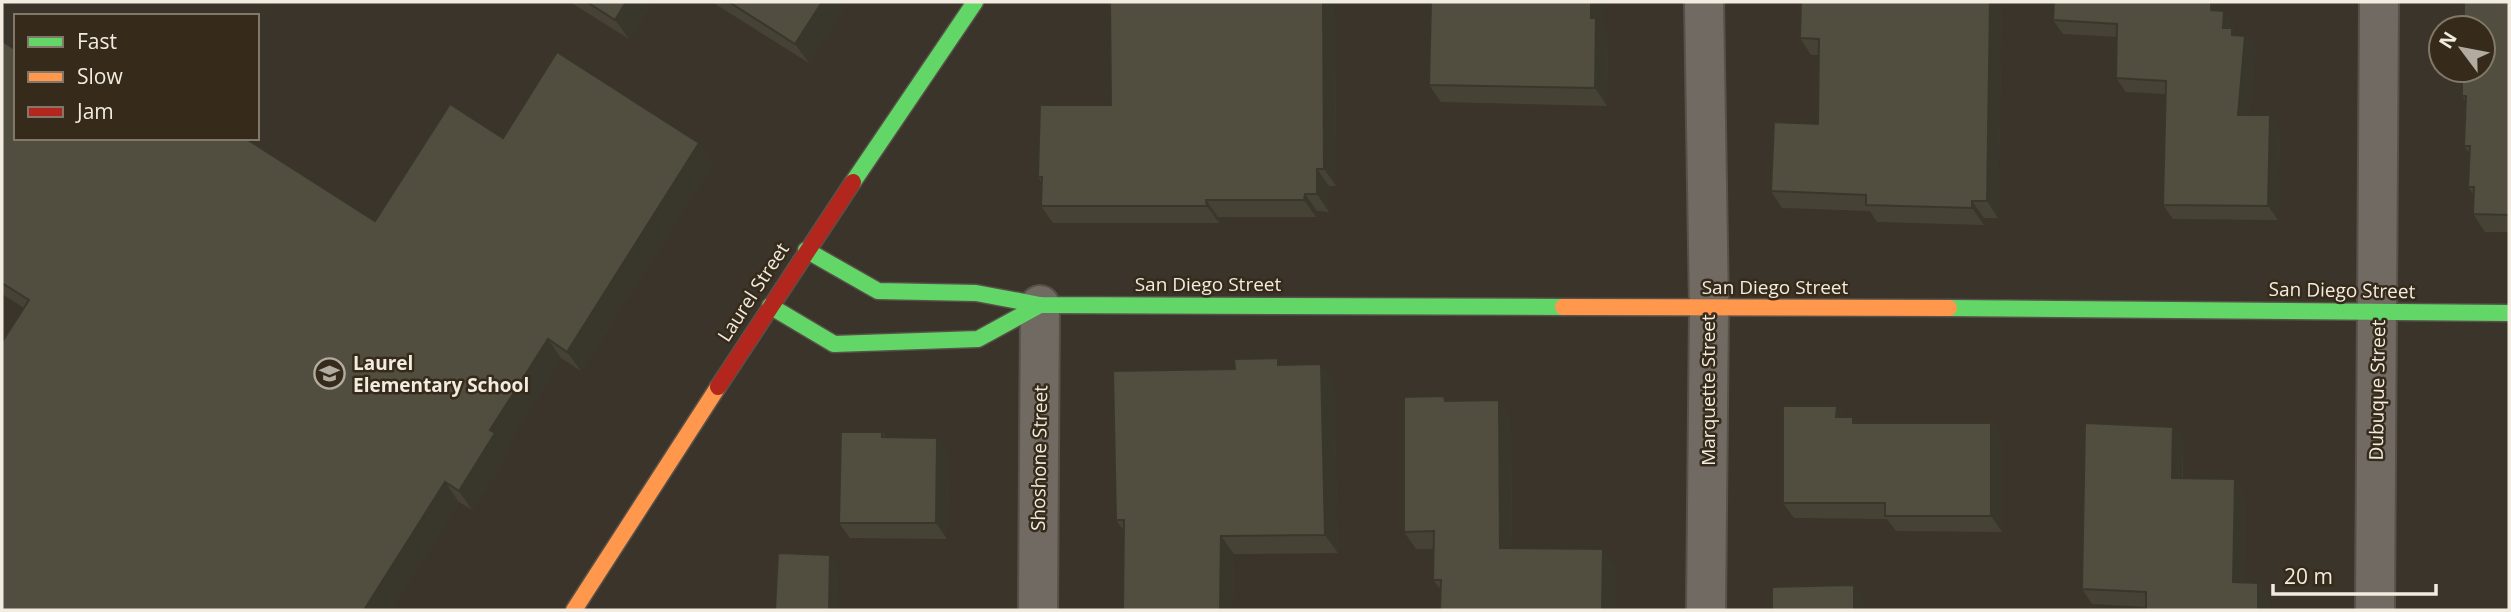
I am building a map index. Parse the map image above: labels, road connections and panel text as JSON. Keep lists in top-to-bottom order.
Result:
{
  "streets": {
    "street": [
      "San Diego Street",
      "Laurel Street",
      "Marquette Street",
      "Dubuque Street",
      "Shoshone Street"
    ]
  },
  "crossings": [
    ["San Diego Street", "Laurel Street"],
    ["San Diego Street", "Marquette Street"],
    ["San Diego Street", "Dubuque Street"],
    ["San Diego Street", "Shoshone Street"]
  ],
  "places": {
    "school or university": ["Laurel Elementary School"]
  },
  "legend": ["Fast", "Slow", "Jam"],
  "scale_bar": "20 m",
  "north": "top left"
}
